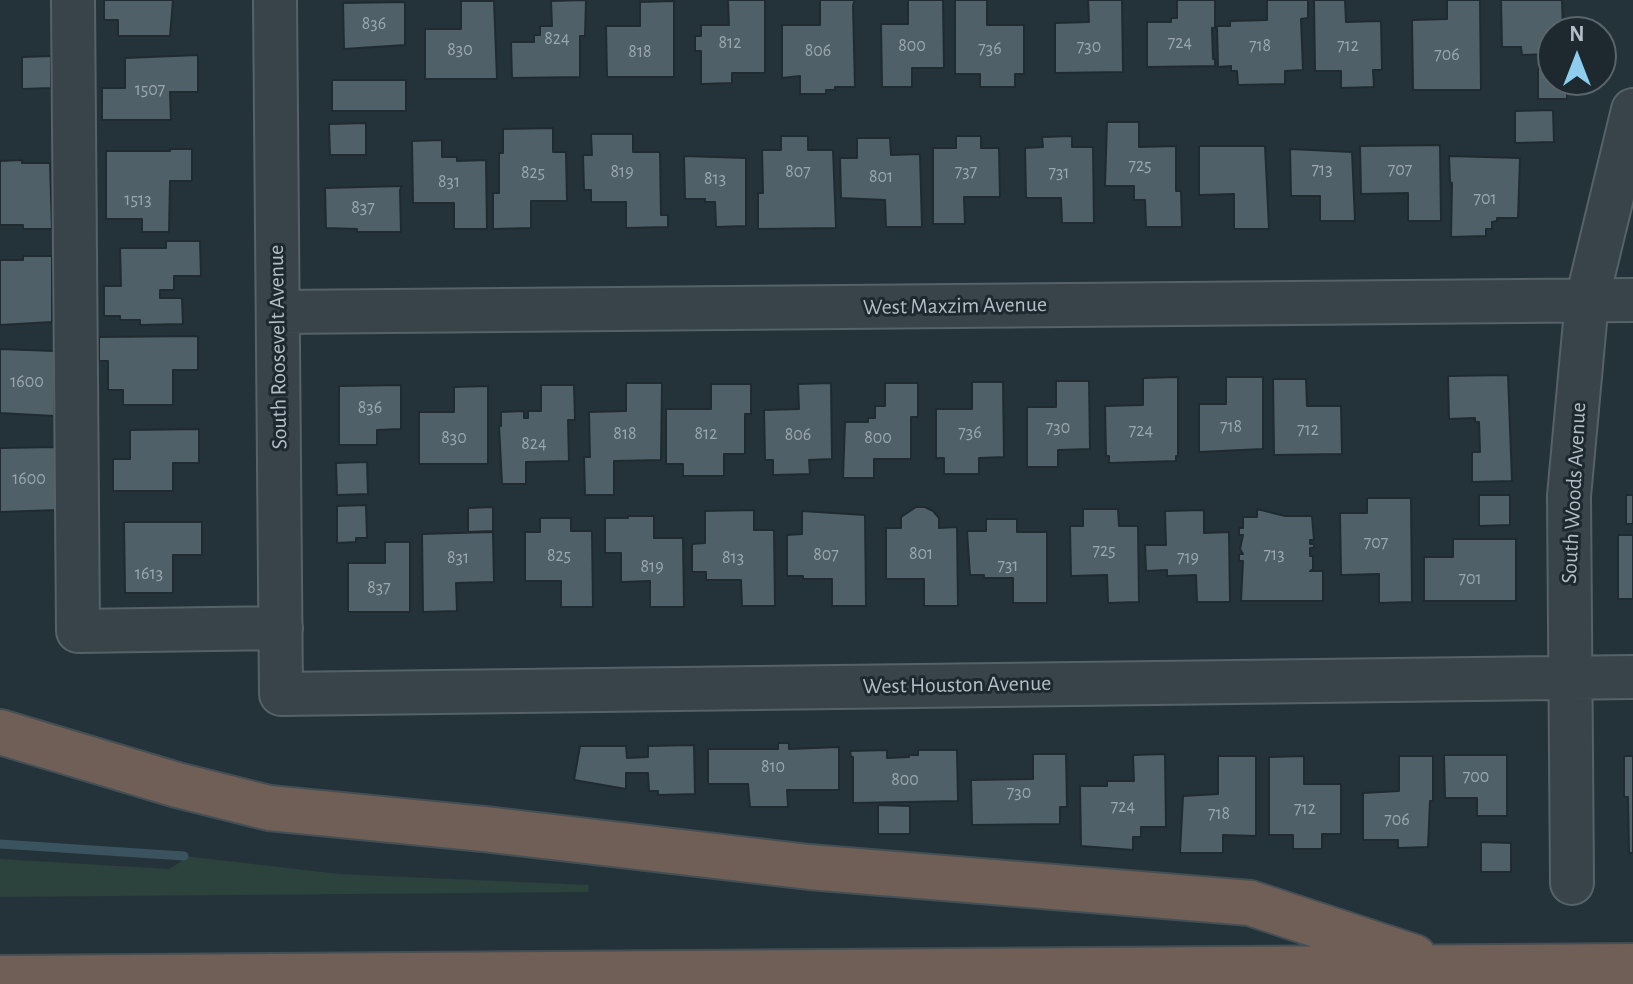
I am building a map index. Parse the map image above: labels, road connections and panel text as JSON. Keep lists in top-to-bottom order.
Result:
{
  "streets": {
    "street": [
      "West Maxzim Avenue",
      "South Roosevelt Avenue",
      "South Woods Avenue",
      "West Houston Avenue"
    ]
  },
  "crossings": [
    ["West Maxzim Avenue", "South Roosevelt Avenue"],
    ["West Maxzim Avenue", "South Woods Avenue"],
    ["South Roosevelt Avenue", "West Houston Avenue"],
    ["South Woods Avenue", "West Houston Avenue"]
  ],
  "house_numbers": [
    "836",
    "824",
    "812",
    "724",
    "800",
    "718",
    "712",
    "730",
    "736",
    "830",
    "806",
    "818",
    "706",
    "1507",
    "725",
    "713",
    "707",
    "819",
    "807",
    "737",
    "825",
    "731",
    "801",
    "813",
    "831",
    "701",
    "1513",
    "837",
    "1600",
    "836",
    "718",
    "730",
    "712",
    "724",
    "736",
    "818",
    "812",
    "806",
    "830",
    "800",
    "824",
    "1600",
    "707",
    "725",
    "801",
    "807",
    "713",
    "825",
    "831",
    "813",
    "719",
    "731",
    "819",
    "1613",
    "701",
    "837",
    "810",
    "700",
    "800",
    "730",
    "724",
    "712",
    "718",
    "706"
  ],
  "north": "top"
}
